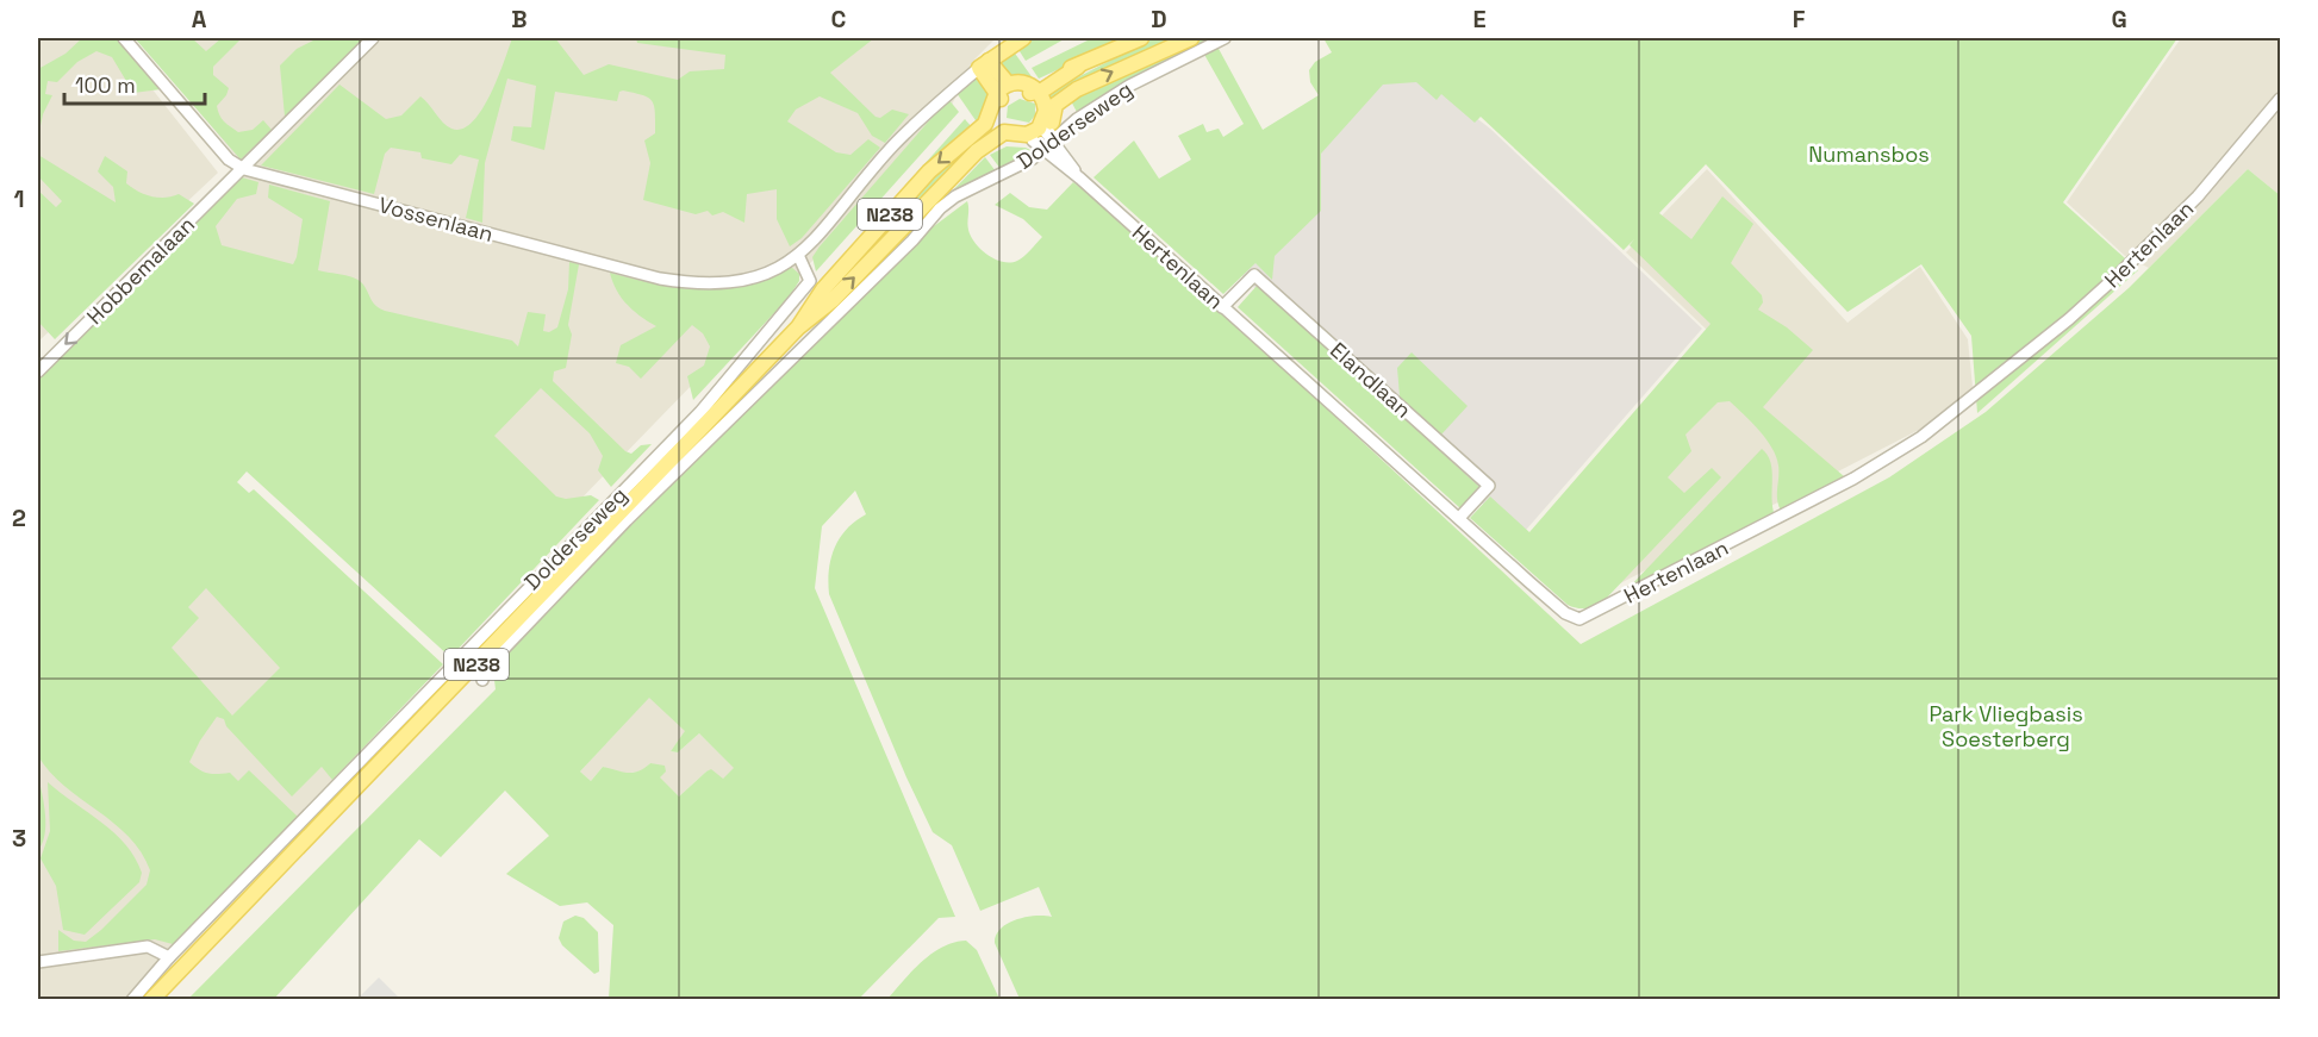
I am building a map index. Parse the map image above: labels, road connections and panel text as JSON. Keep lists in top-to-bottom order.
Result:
{
  "streets": {
    "main road": ["Dolderseweg", "N238"],
    "street": [
      "Vossenlaan",
      "Hertenlaan",
      "Hobbemalaan",
      "Elandlaan"
    ]
  },
  "crossings": [
    ["Dolderseweg", "Vossenlaan"],
    ["Dolderseweg", "Hertenlaan"],
    ["Vossenlaan", "Hobbemalaan"],
    ["Hertenlaan", "Elandlaan"]
  ],
  "one_way": ["Hobbemalaan"],
  "parks": ["Numansbos", "Park Vliegbasis Soesterberg"],
  "scale_bar": "100 m",
  "grid": {
    "columns": [
      "A",
      "B",
      "C",
      "D",
      "E",
      "F",
      "G"
    ],
    "rows": ["1", "2", "3"]
  }
}
